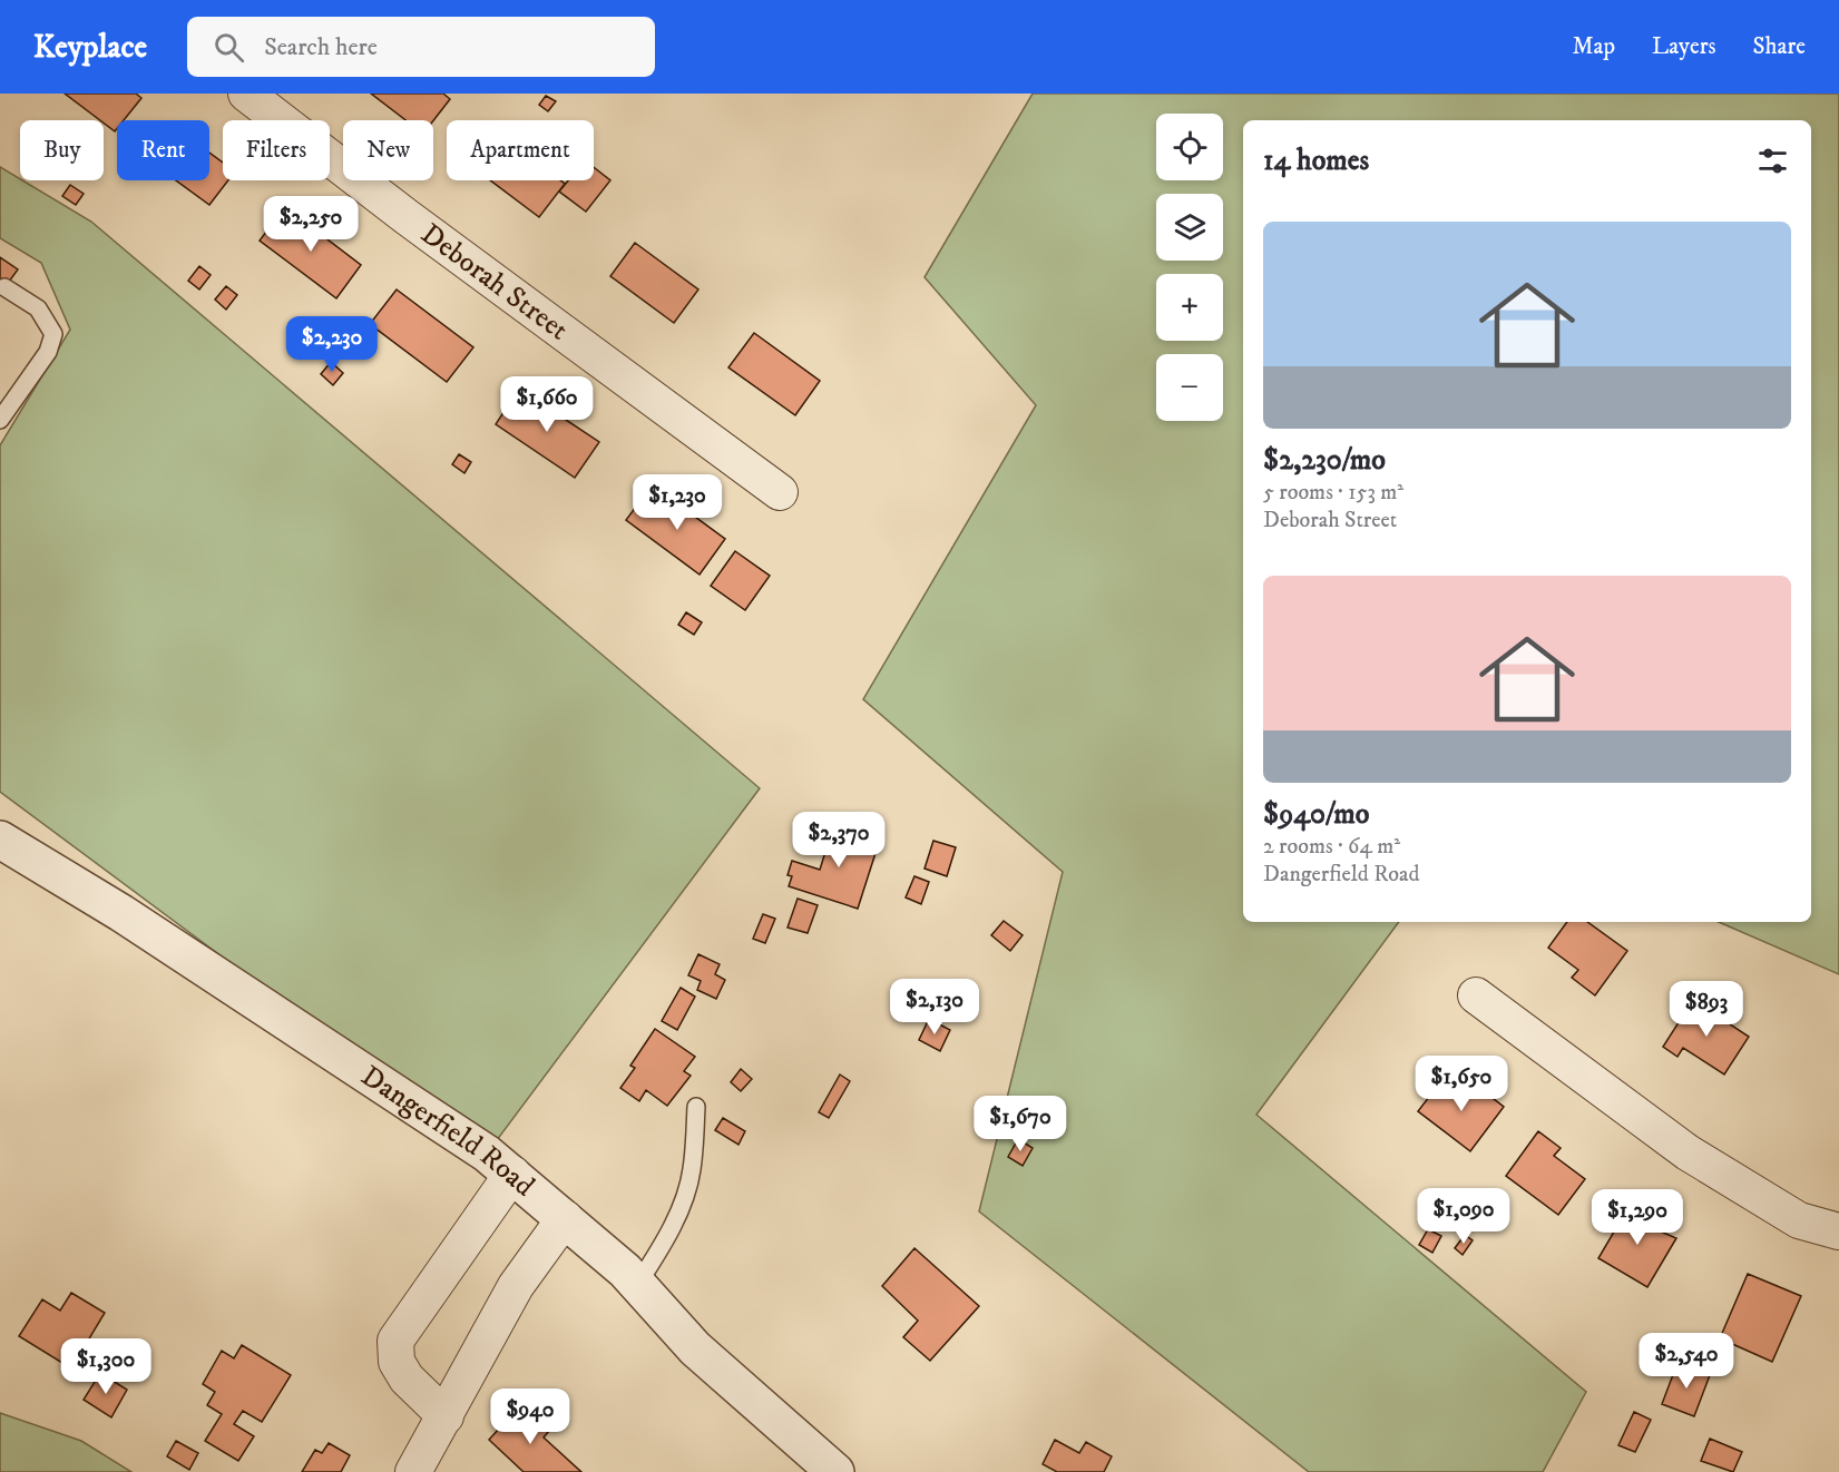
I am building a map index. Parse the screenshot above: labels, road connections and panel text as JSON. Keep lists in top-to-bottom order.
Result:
{
  "streets": {
    "street": ["Deborah Street", "Dangerfield Road"]
  },
  "page": {
    "header": "Keyplace",
    "search": "Search here",
    "nav": ["Map", "Layers", "Share"],
    "map_buttons": ["+", "−"],
    "chip": [
      "Buy",
      "Rent",
      "Filters",
      "New",
      "Apartment"
    ],
    "heading": "14 homes",
    "price": [
      "$2,250",
      "$2,230",
      "$1,660",
      "$1,230",
      "$2,370",
      "$2,130",
      "$893",
      "$1,650",
      "$1,670",
      "$1,090",
      "$1,290",
      "$2,540",
      "$1,300",
      "$940"
    ],
    "list": [
      {
        "name": "$2,230/mo",
        "note": "5 rooms · 153 m² · Deborah Street"
      },
      {
        "name": "$940/mo",
        "note": "2 rooms · 64 m² · Dangerfield Road"
      }
    ]
  }
}
